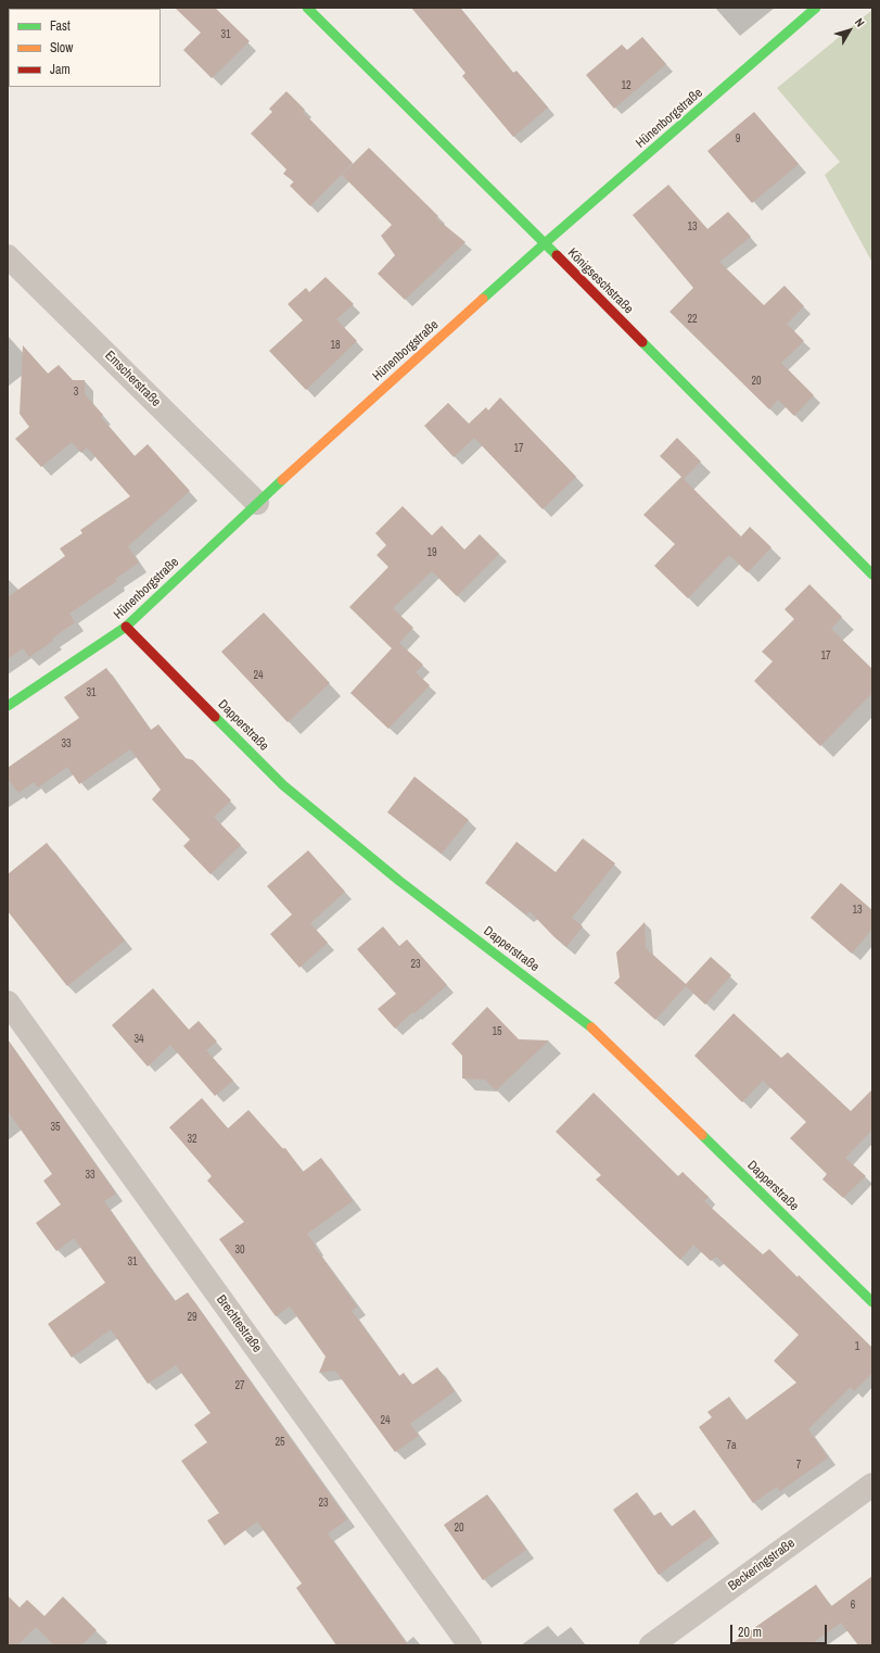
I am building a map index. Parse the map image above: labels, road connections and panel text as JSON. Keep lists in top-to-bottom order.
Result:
{
  "streets": {
    "street": [
      "Hünenborgstraße",
      "Königseschstraße",
      "Emscherstraße",
      "Dapperstraße",
      "Brechtestraße",
      "Beckeringstraße"
    ]
  },
  "crossings": [
    ["Hünenborgstraße", "Königseschstraße"],
    ["Hünenborgstraße", "Emscherstraße"],
    ["Hünenborgstraße", "Dapperstraße"]
  ],
  "house_numbers": [
    "31",
    "12",
    "9",
    "13",
    "22",
    "18",
    "20",
    "3",
    "17",
    "19",
    "17",
    "24",
    "31",
    "33",
    "13",
    "23",
    "15",
    "34",
    "35",
    "32",
    "33",
    "30",
    "31",
    "29",
    "1",
    "27",
    "24",
    "25",
    "7a",
    "7",
    "23",
    "20",
    "6"
  ],
  "legend": ["Fast", "Slow", "Jam"],
  "scale_bar": "20 m",
  "north": "top right"
}
